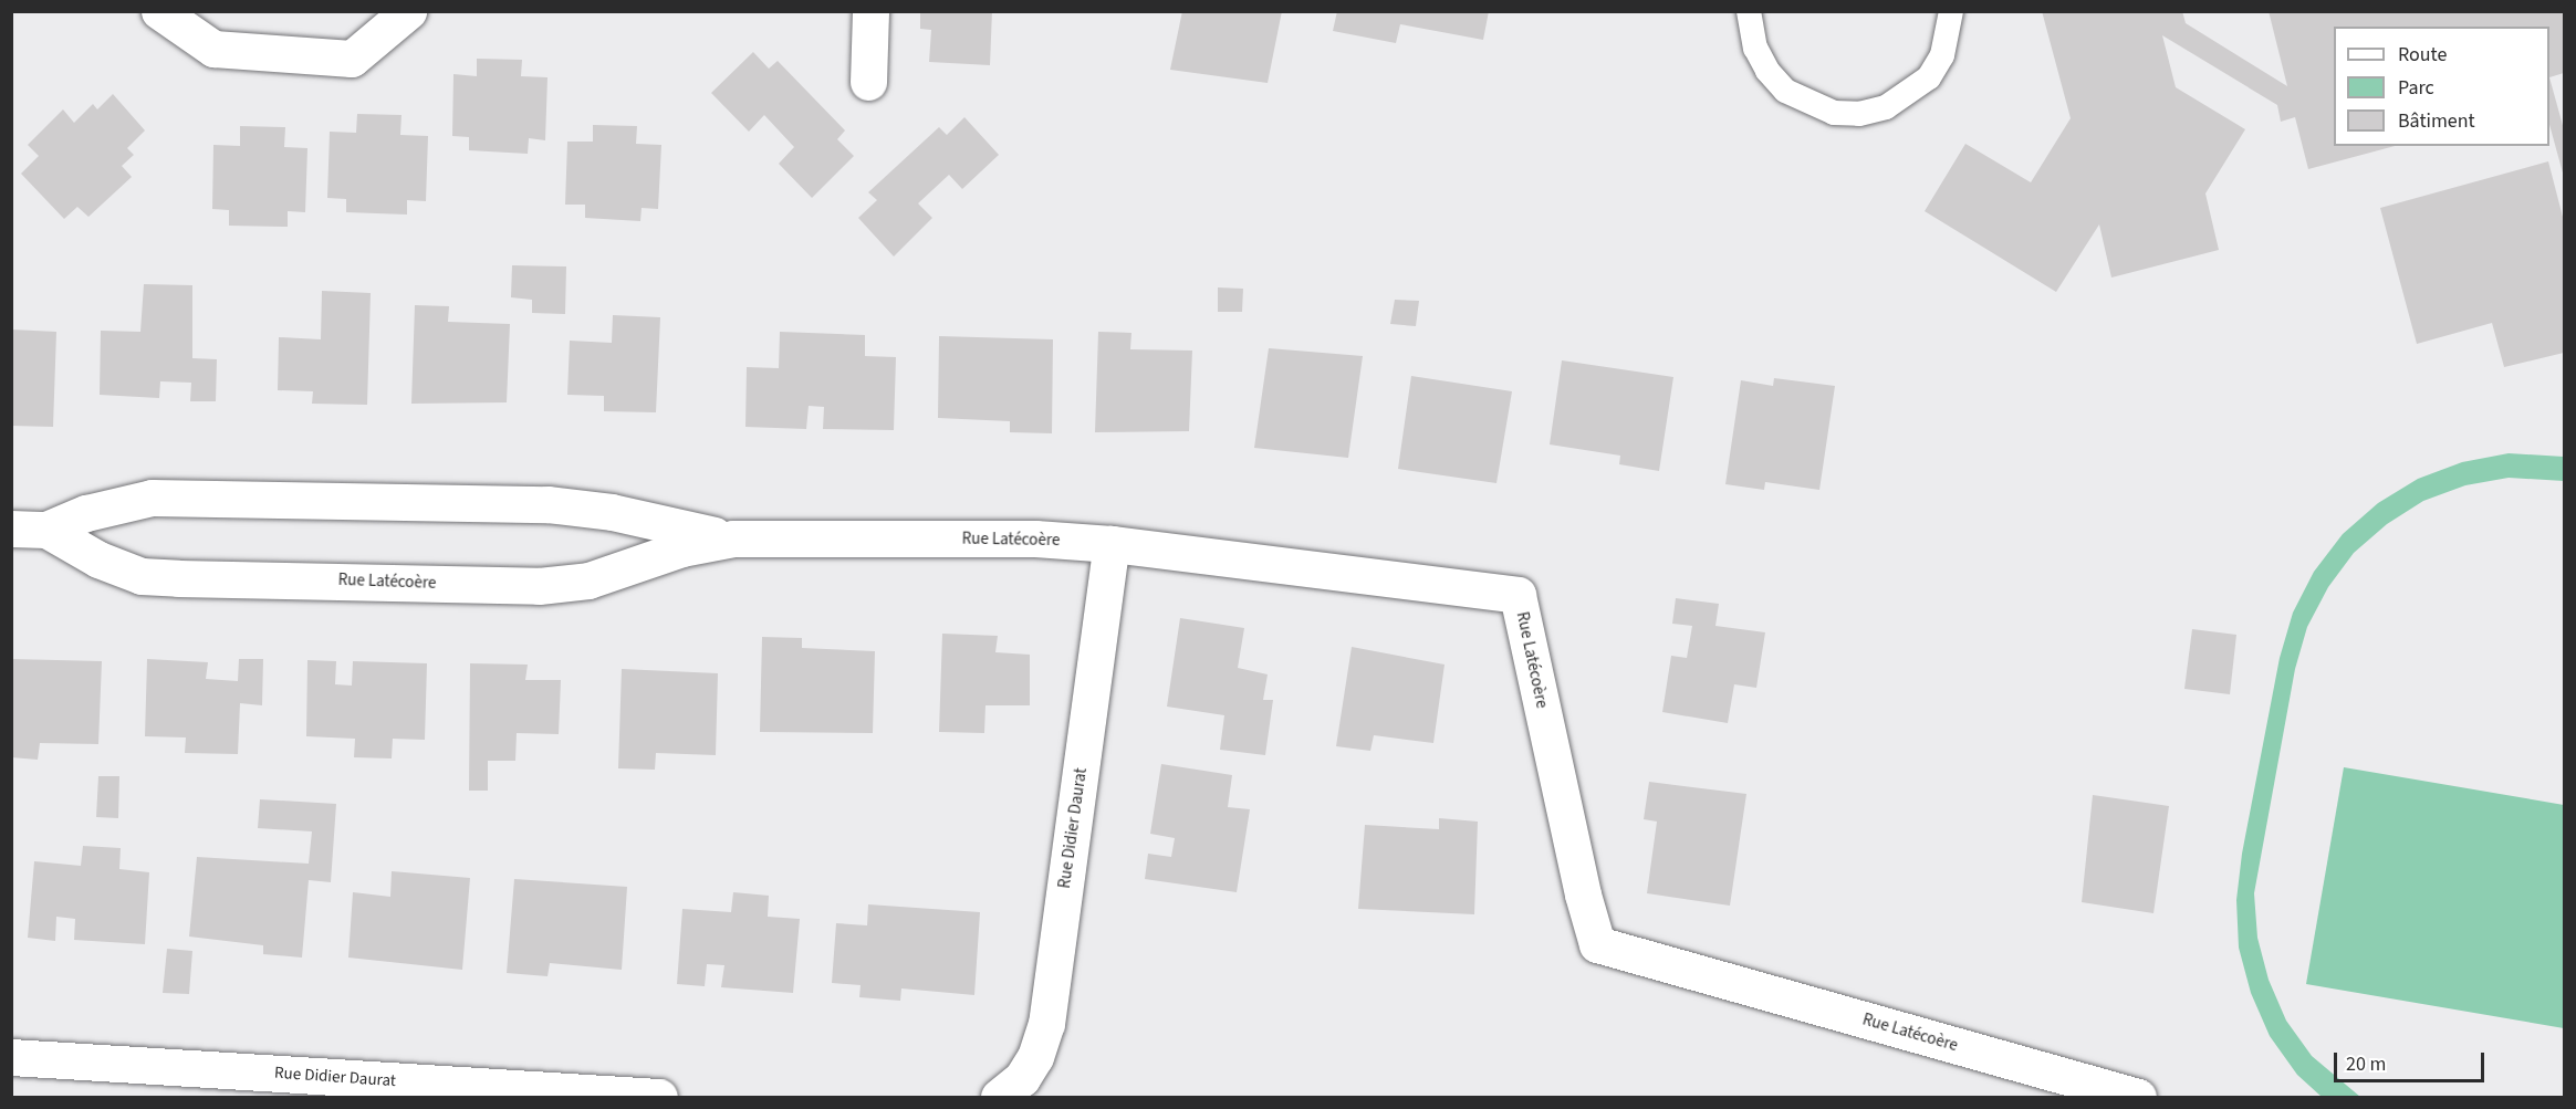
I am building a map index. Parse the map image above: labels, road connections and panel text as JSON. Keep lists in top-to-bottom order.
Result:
{
  "streets": {
    "street": ["Rue Latécoère", "Rue Didier Daurat"]
  },
  "crossings": [
    ["Rue Latécoère", "Rue Didier Daurat"]
  ],
  "legend": ["Route", "Parc", "Bâtiment"],
  "scale_bar": "20 m"
}
